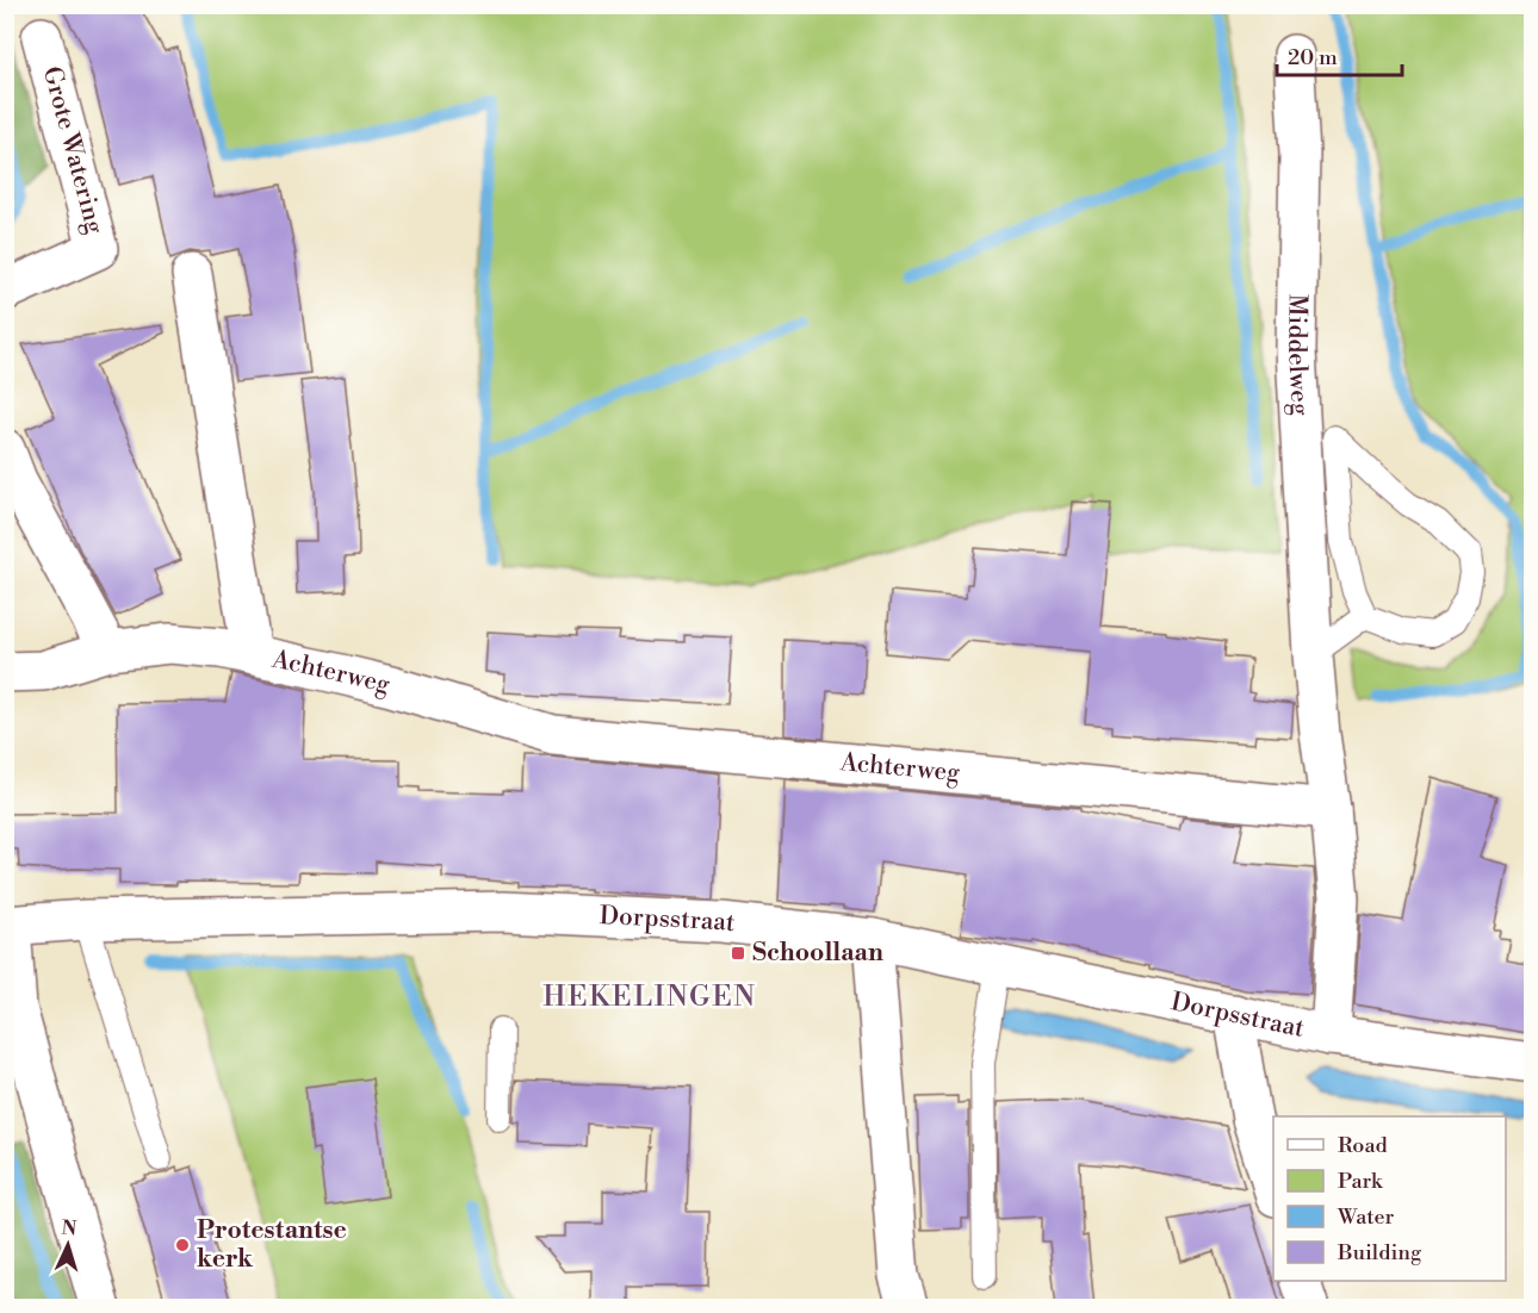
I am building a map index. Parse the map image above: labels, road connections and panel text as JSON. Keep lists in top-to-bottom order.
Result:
{
  "streets": {
    "street": [
      "Grote Watering",
      "Middelweg",
      "Achterweg",
      "Dorpsstraat"
    ]
  },
  "crossings": [
    ["Middelweg", "Achterweg"]
  ],
  "districts": ["HEKELINGEN"],
  "places": {
    "transit": ["Schoollaan"],
    "other": ["Protestantse kerk"]
  },
  "legend": [
    "Road",
    "Park",
    "Water",
    "Building"
  ],
  "scale_bar": "20 m",
  "north": "top"
}
